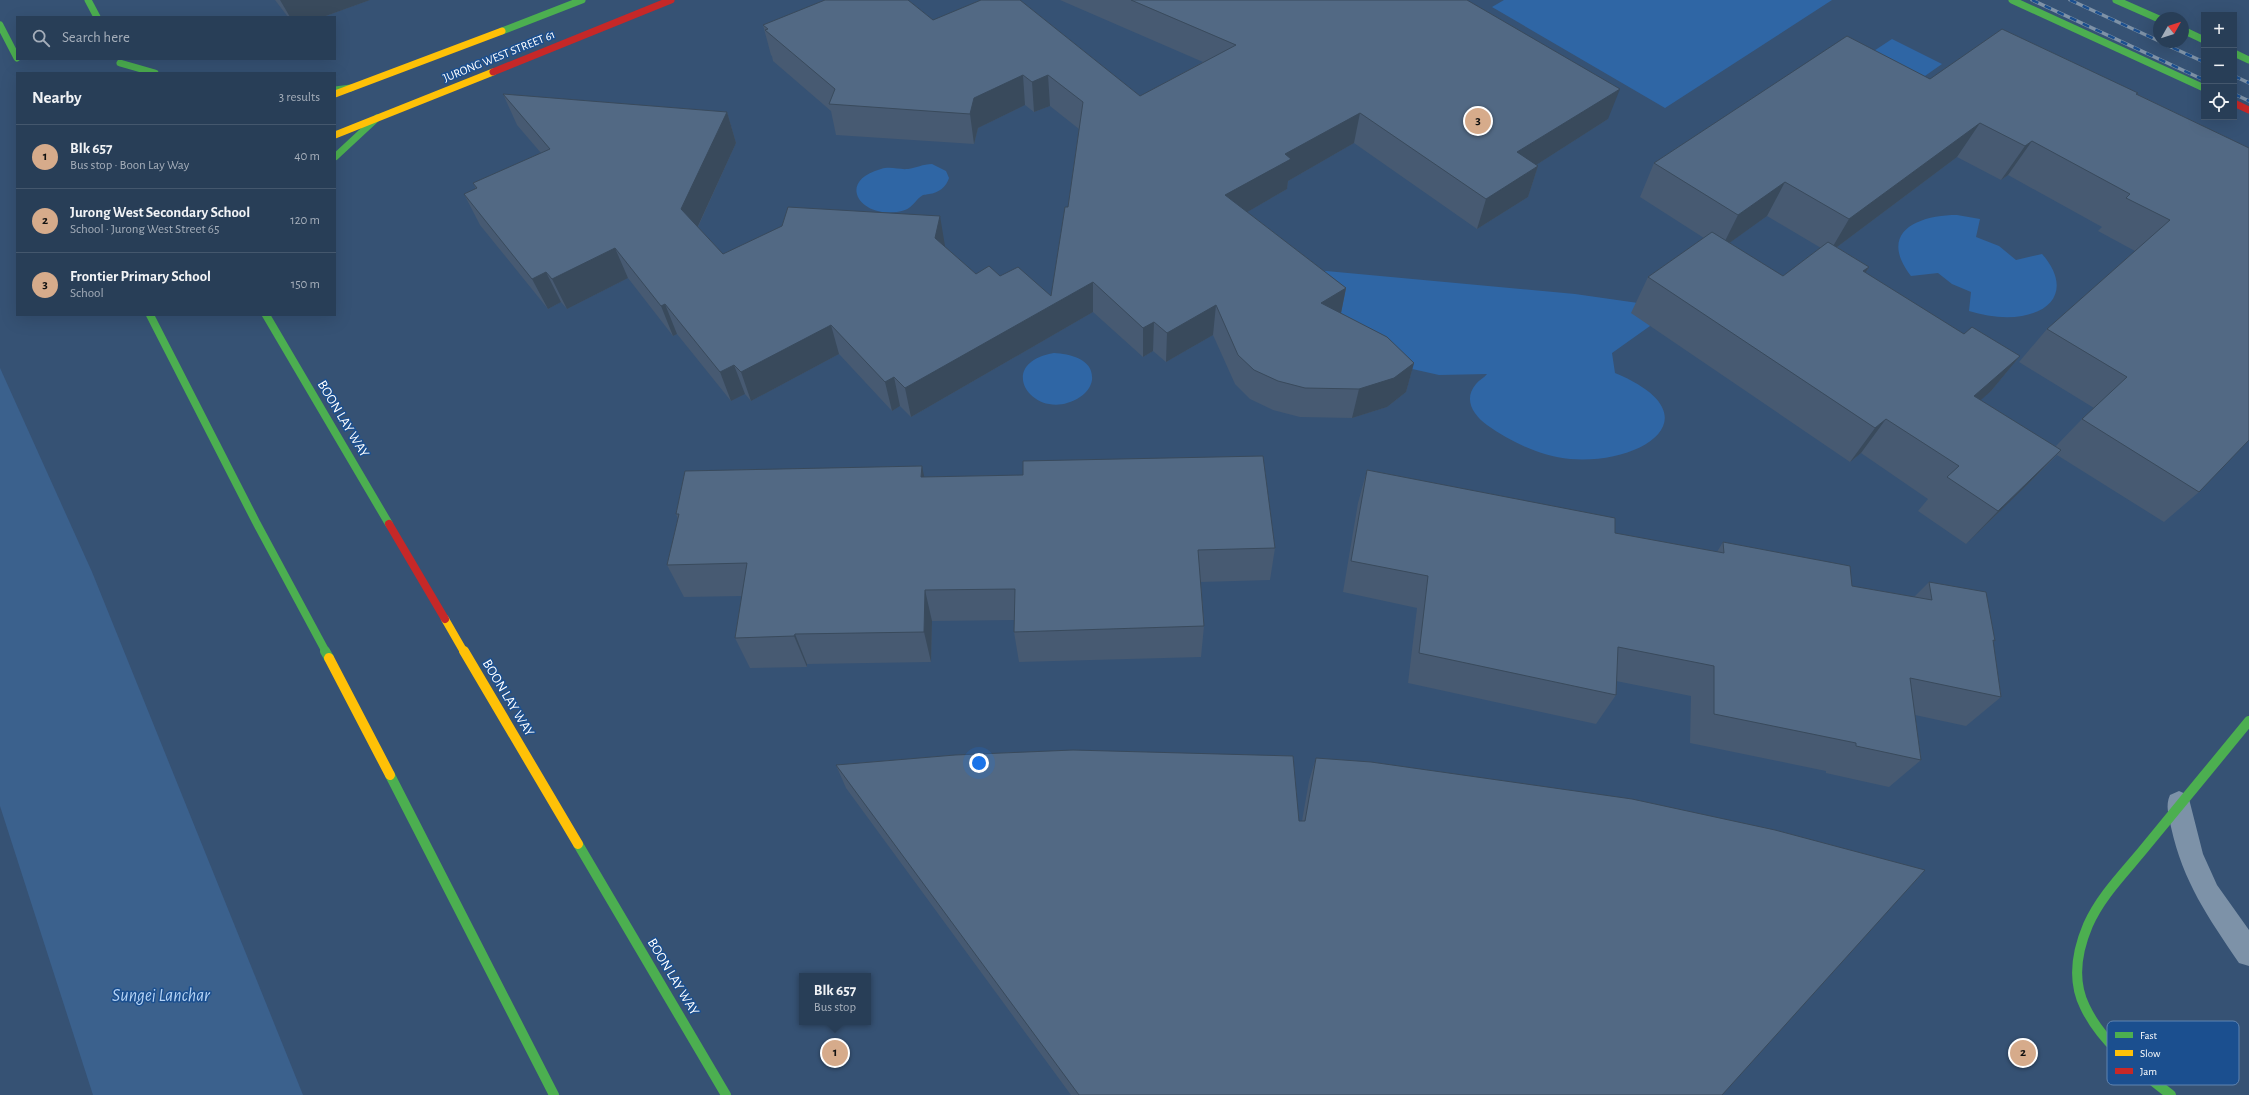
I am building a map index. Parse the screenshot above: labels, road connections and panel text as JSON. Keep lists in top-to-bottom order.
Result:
{
  "streets": {
    "main road": ["JURONG WEST STREET 61", "BOON LAY WAY"]
  },
  "water": ["Sungei Lanchar"],
  "legend": ["Fast", "Slow", "Jam"],
  "north": "top right",
  "page": {
    "map_buttons": ["+", "−"],
    "search": "Search here",
    "heading": ["Nearby", "3 results"],
    "pins": ["3", "1", "2"],
    "list": [
      {
        "mark": "1",
        "name": "Blk 657",
        "note": "Bus stop · Boon Lay Way",
        "value": "40 m"
      },
      {
        "mark": "2",
        "name": "Jurong West Secondary School",
        "note": "School · Jurong West Street 65",
        "value": "120 m"
      },
      {
        "mark": "3",
        "name": "Frontier Primary School",
        "note": "School",
        "value": "150 m"
      }
    ],
    "popup": ["Blk 657", "Bus stop"]
  }
}
